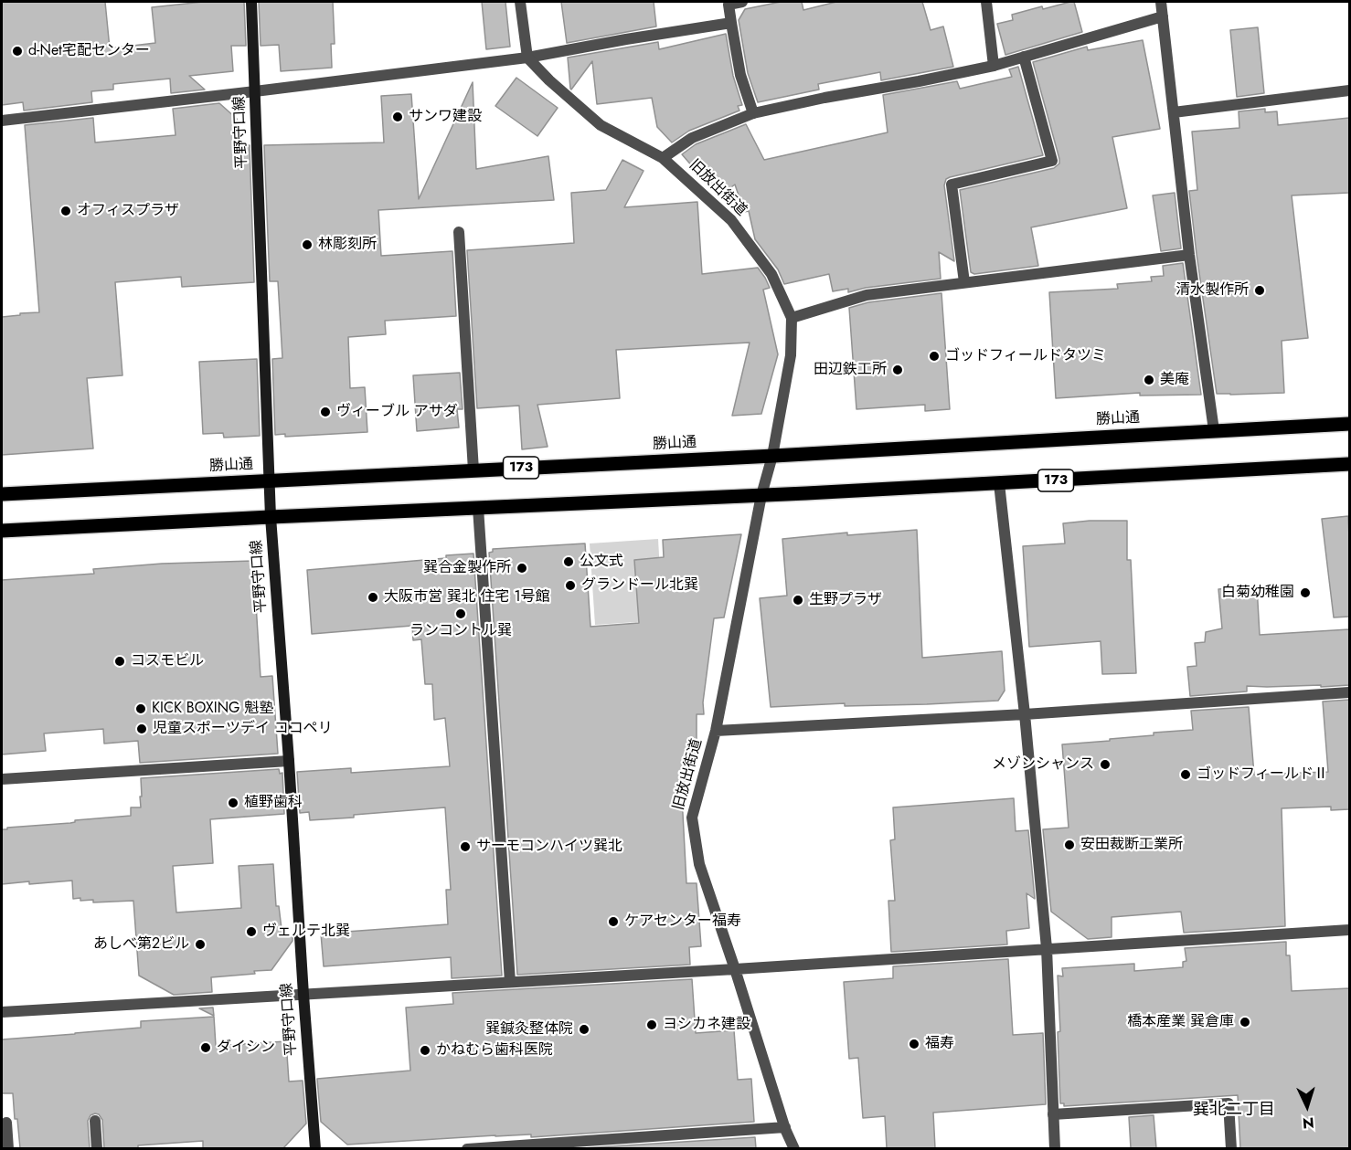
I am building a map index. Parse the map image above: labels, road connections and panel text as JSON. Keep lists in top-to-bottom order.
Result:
{
  "streets": {
    "main road": ["平野守口線", "勝山通", "173"],
    "street": ["旧放出街道"]
  },
  "crossings": [
    ["平野守口線", "勝山通"],
    ["平野守口線", "173"],
    ["旧放出街道", "勝山通"],
    ["旧放出街道", "173"]
  ],
  "districts": ["巽北二丁目"],
  "places": [
    "d-Net宅配センター",
    "サンワ建設",
    "オフィスプラザ",
    "林彫刻所",
    "清水製作所",
    "ゴッドフィールドタツミ",
    "田辺鉄工所",
    "美庵",
    "ヴィーブル アサダ",
    "公文式",
    "巽合金製作所",
    "グランドール北巽",
    "白菊幼稚園",
    "大阪市営 巽北 住宅 1号館",
    "生野プラザ",
    "ランコントル巽",
    "コスモビル",
    "KICK BOXING 魁塾",
    "児童スポーツデイ ココペリ",
    "メゾンシャンス",
    "ゴッドフィールドⅡ",
    "植野歯科",
    "安田裁断工業所",
    "サーモコンハイツ巽北",
    "ケアセンター福寿",
    "ヴェルテ北巽",
    "あしべ第2ビル",
    "橋本産業 巽倉庫",
    "ヨシカネ建設",
    "巽鍼灸整体院",
    "福寿",
    "ダイシン",
    "かねむら歯科医院"
  ],
  "north": "bottom"
}
